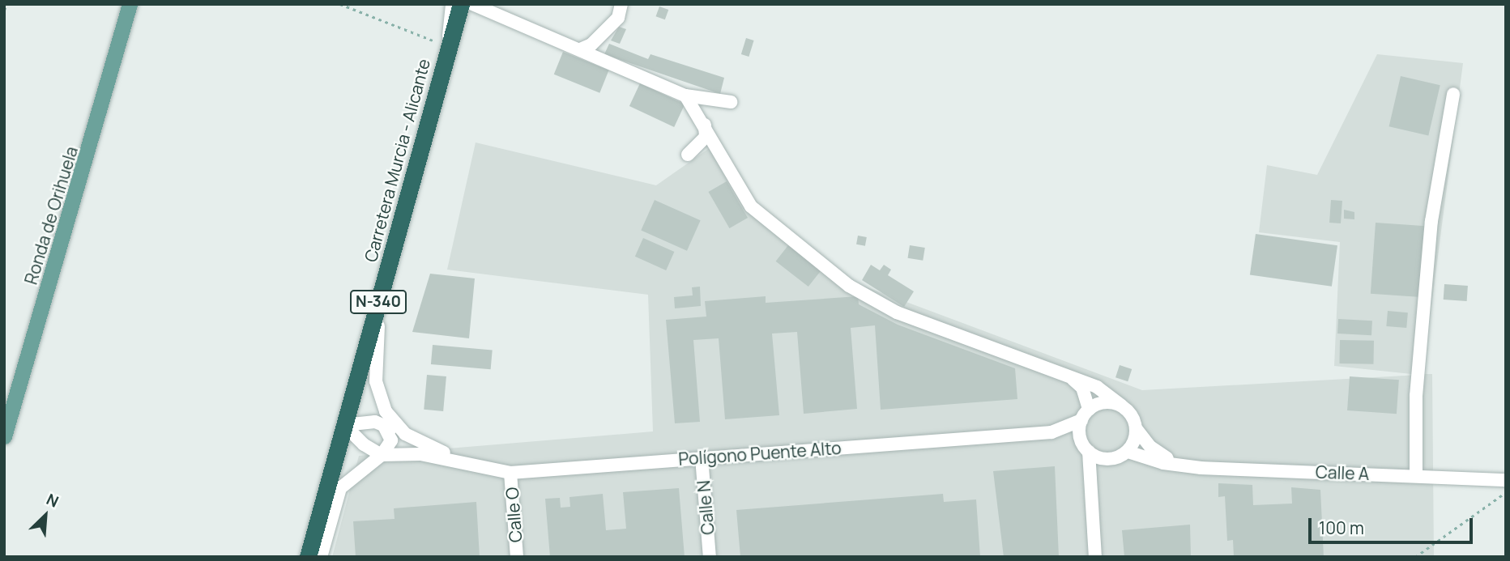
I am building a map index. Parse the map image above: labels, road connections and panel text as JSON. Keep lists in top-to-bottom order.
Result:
{
  "streets": {
    "highway": ["Carretera Murcia - Alicante", "N-340"],
    "main road": ["Ronda de Orihuela"],
    "street": [
      "Polígono Puente Alto",
      "Calle A",
      "Calle N",
      "Calle O"
    ]
  },
  "crossings": [
    ["Polígono Puente Alto", "Calle A"],
    ["Polígono Puente Alto", "Calle N"],
    ["Polígono Puente Alto", "Calle O"]
  ],
  "scale_bar": "100 m",
  "north": "top right"
}
